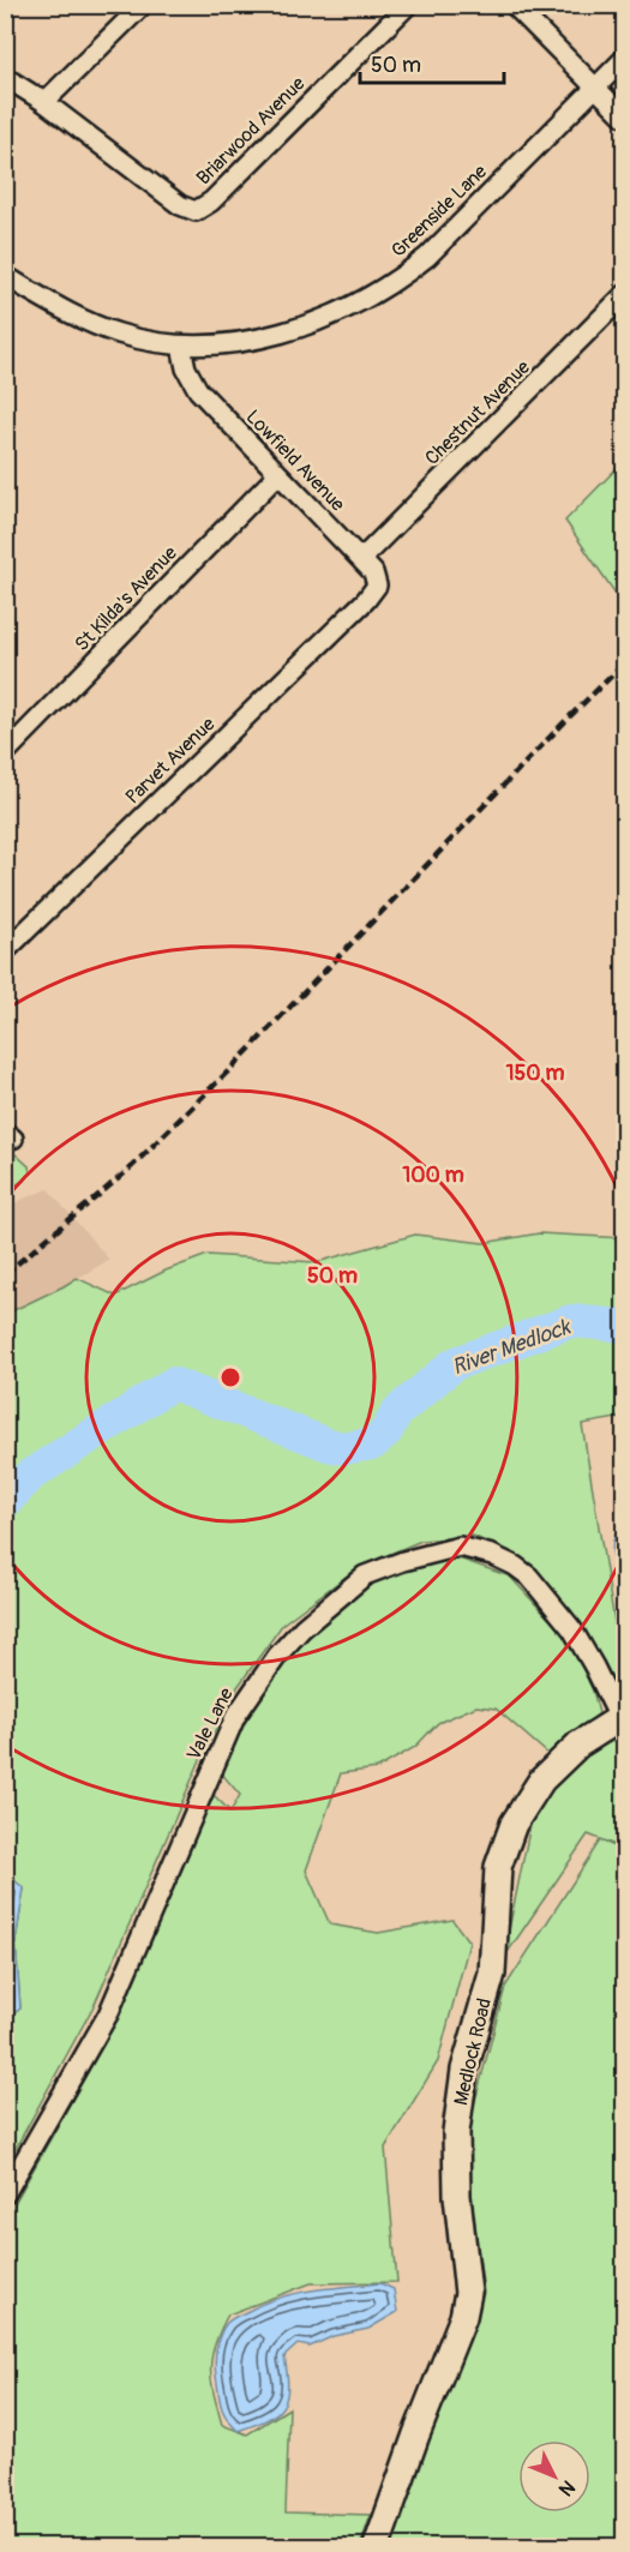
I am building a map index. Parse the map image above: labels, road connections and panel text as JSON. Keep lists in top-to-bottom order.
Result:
{
  "streets": {
    "street": [
      "Briarwood Avenue",
      "Greenside Lane",
      "Chestnut Avenue",
      "Lowfield Avenue",
      "St Kilda's Avenue",
      "Parvet Avenue",
      "Vale Lane",
      "Medlock Road"
    ]
  },
  "crossings": [
    ["Greenside Lane", "Lowfield Avenue"],
    ["Chestnut Avenue", "Lowfield Avenue"],
    ["Lowfield Avenue", "St Kilda's Avenue"],
    ["Lowfield Avenue", "Parvet Avenue"],
    ["Vale Lane", "Medlock Road"]
  ],
  "water": ["River Medlock"],
  "scale_bar": "50 m",
  "north": "bottom right",
  "rings": ["150 m", "100 m", "50 m"]
}
